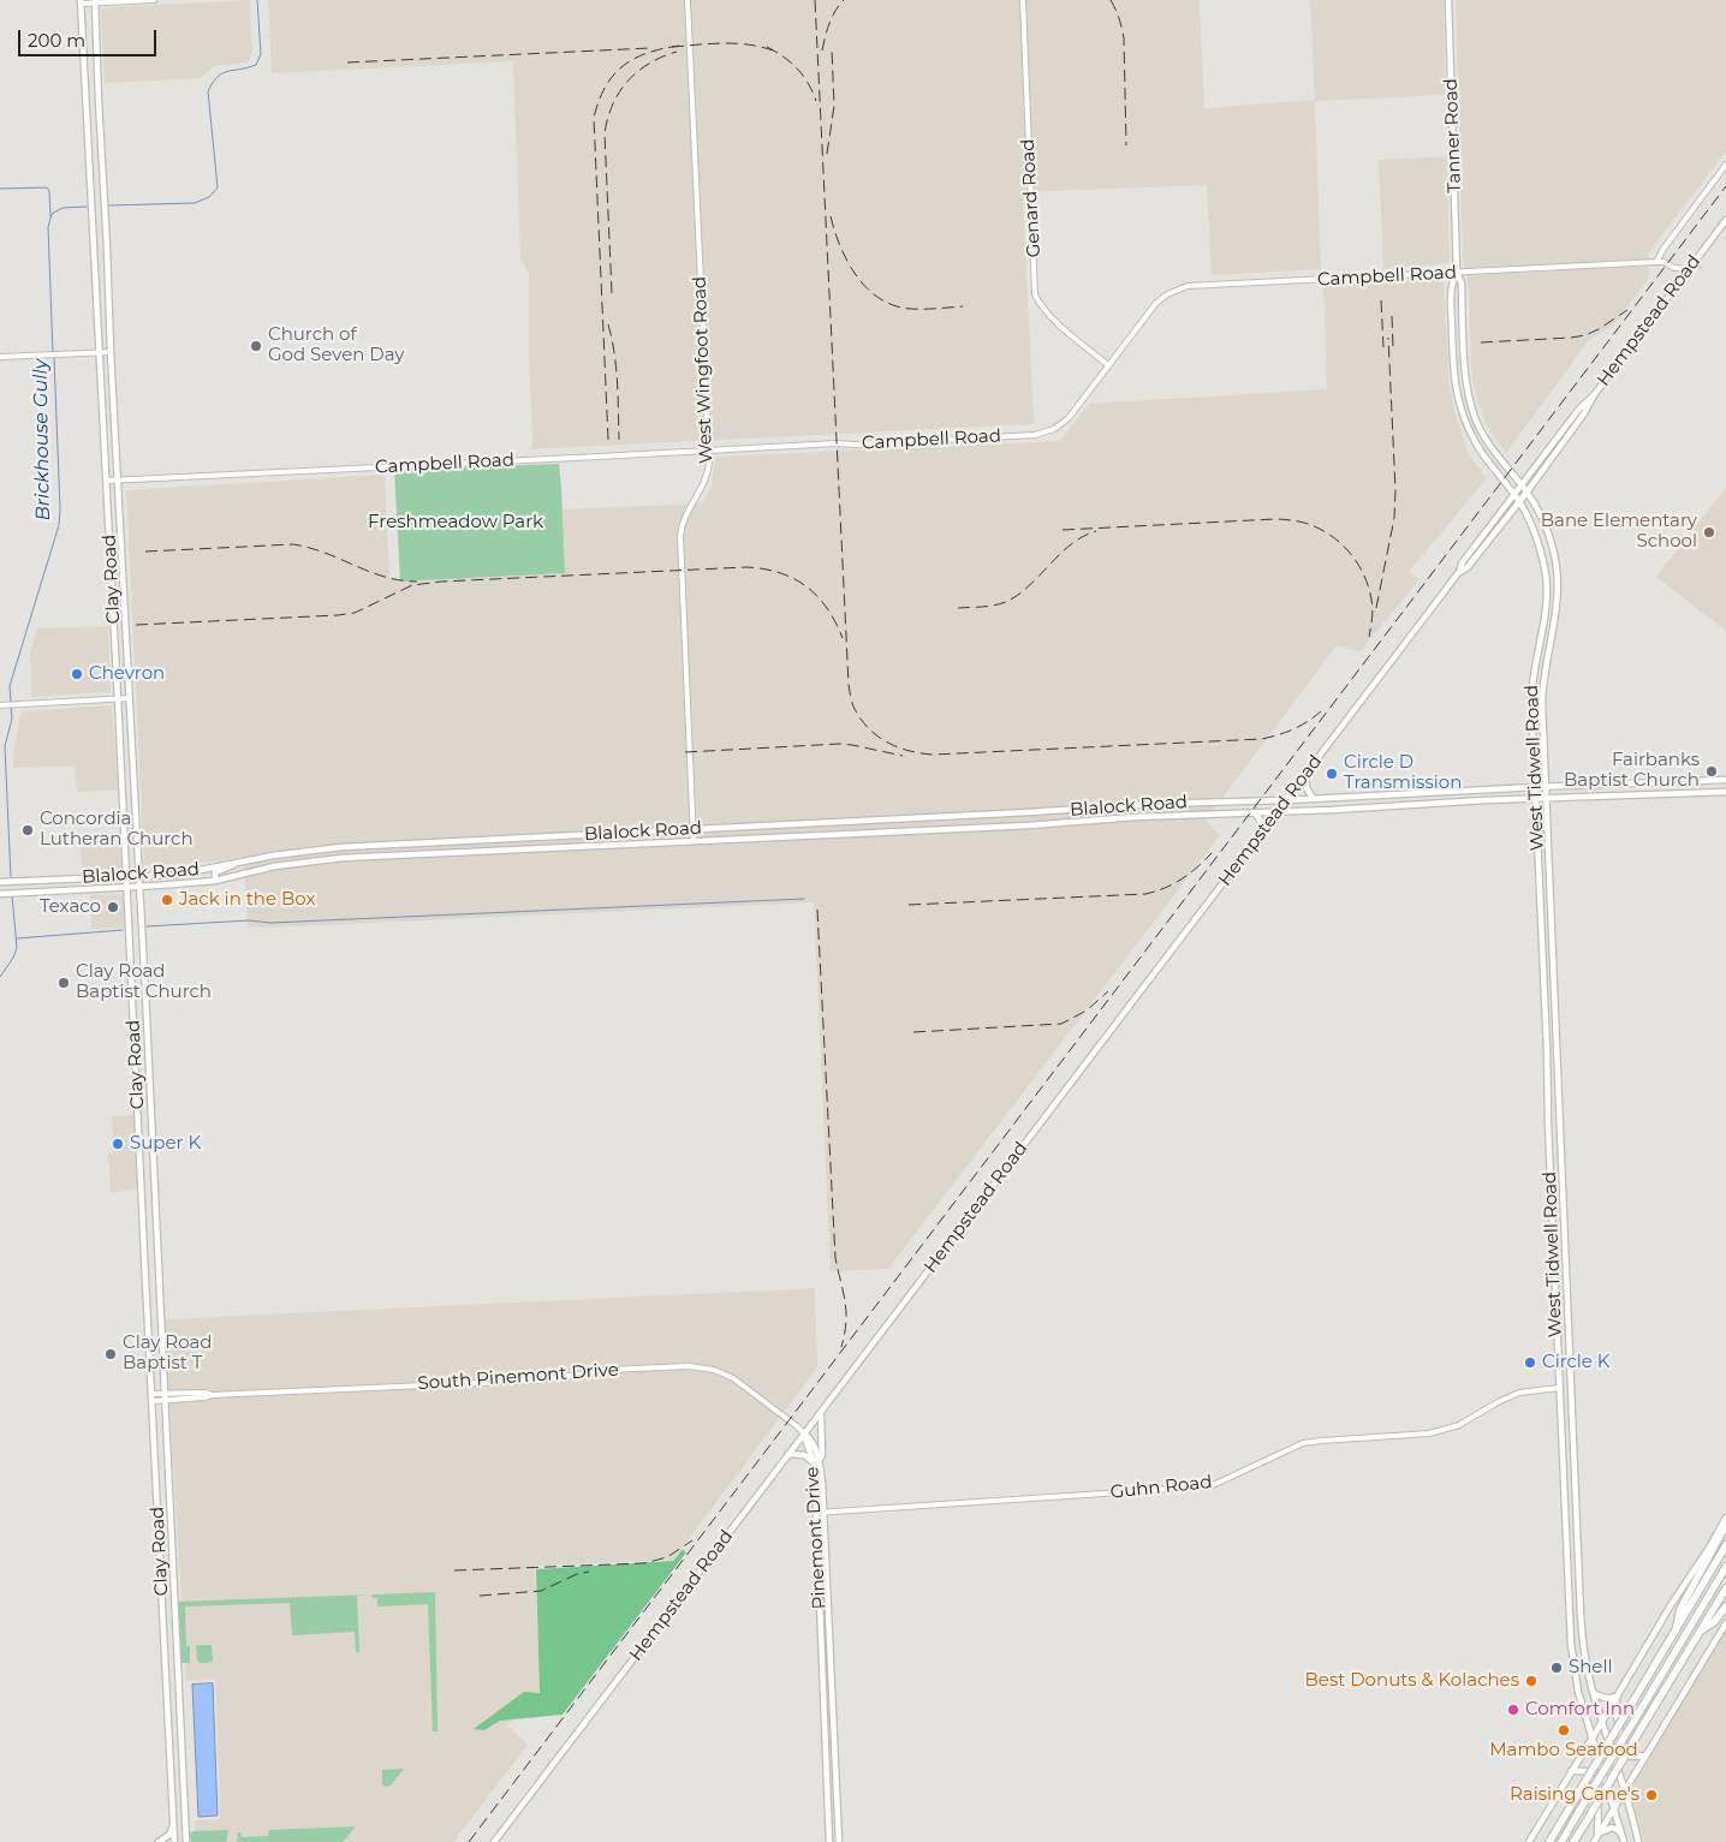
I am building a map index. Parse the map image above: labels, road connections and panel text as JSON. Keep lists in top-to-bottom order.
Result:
{
  "streets": {
    "main road": [
      "Tanner Road",
      "Hempstead Road",
      "Clay Road",
      "West Tidwell Road",
      "Blalock Road",
      "Pinemont Drive"
    ],
    "street": [
      "Genard Road",
      "Campbell Road",
      "West Wingfoot Road",
      "South Pinemont Drive",
      "Guhn Road"
    ]
  },
  "crossings": [
    ["Tanner Road", "Campbell Road"],
    ["Tanner Road", "West Tidwell Road"],
    ["Genard Road", "Campbell Road"],
    ["Campbell Road", "Hempstead Road"],
    ["Campbell Road", "West Wingfoot Road"],
    ["Campbell Road", "Clay Road"],
    ["Campbell Road", "West Tidwell Road"],
    ["Hempstead Road", "West Tidwell Road"],
    ["Hempstead Road", "Blalock Road"],
    ["Hempstead Road", "South Pinemont Drive"],
    ["Hempstead Road", "Pinemont Drive"],
    ["West Wingfoot Road", "Blalock Road"],
    ["Clay Road", "Blalock Road"],
    ["Clay Road", "South Pinemont Drive"],
    ["West Tidwell Road", "Blalock Road"],
    ["West Tidwell Road", "Guhn Road"],
    ["South Pinemont Drive", "Pinemont Drive"],
    ["Guhn Road", "Pinemont Drive"]
  ],
  "water": ["Brickhouse Gully"],
  "parks": ["Freshmeadow Park"],
  "places": [
    "Church of God Seven Day",
    "Bane Elementary School",
    "Chevron",
    "Fairbanks Baptist Church",
    "Circle D Transmission",
    "Concordia Lutheran Church",
    "Jack in the Box",
    "Texaco",
    "Clay Road Baptist Church",
    "Super K",
    "Clay Road Baptist T",
    "Circle K",
    "Shell",
    "Best Donuts & Kolaches",
    "Comfort Inn",
    "Mambo Seafood",
    "Raising Cane's"
  ],
  "scale_bar": "200 m"
}
